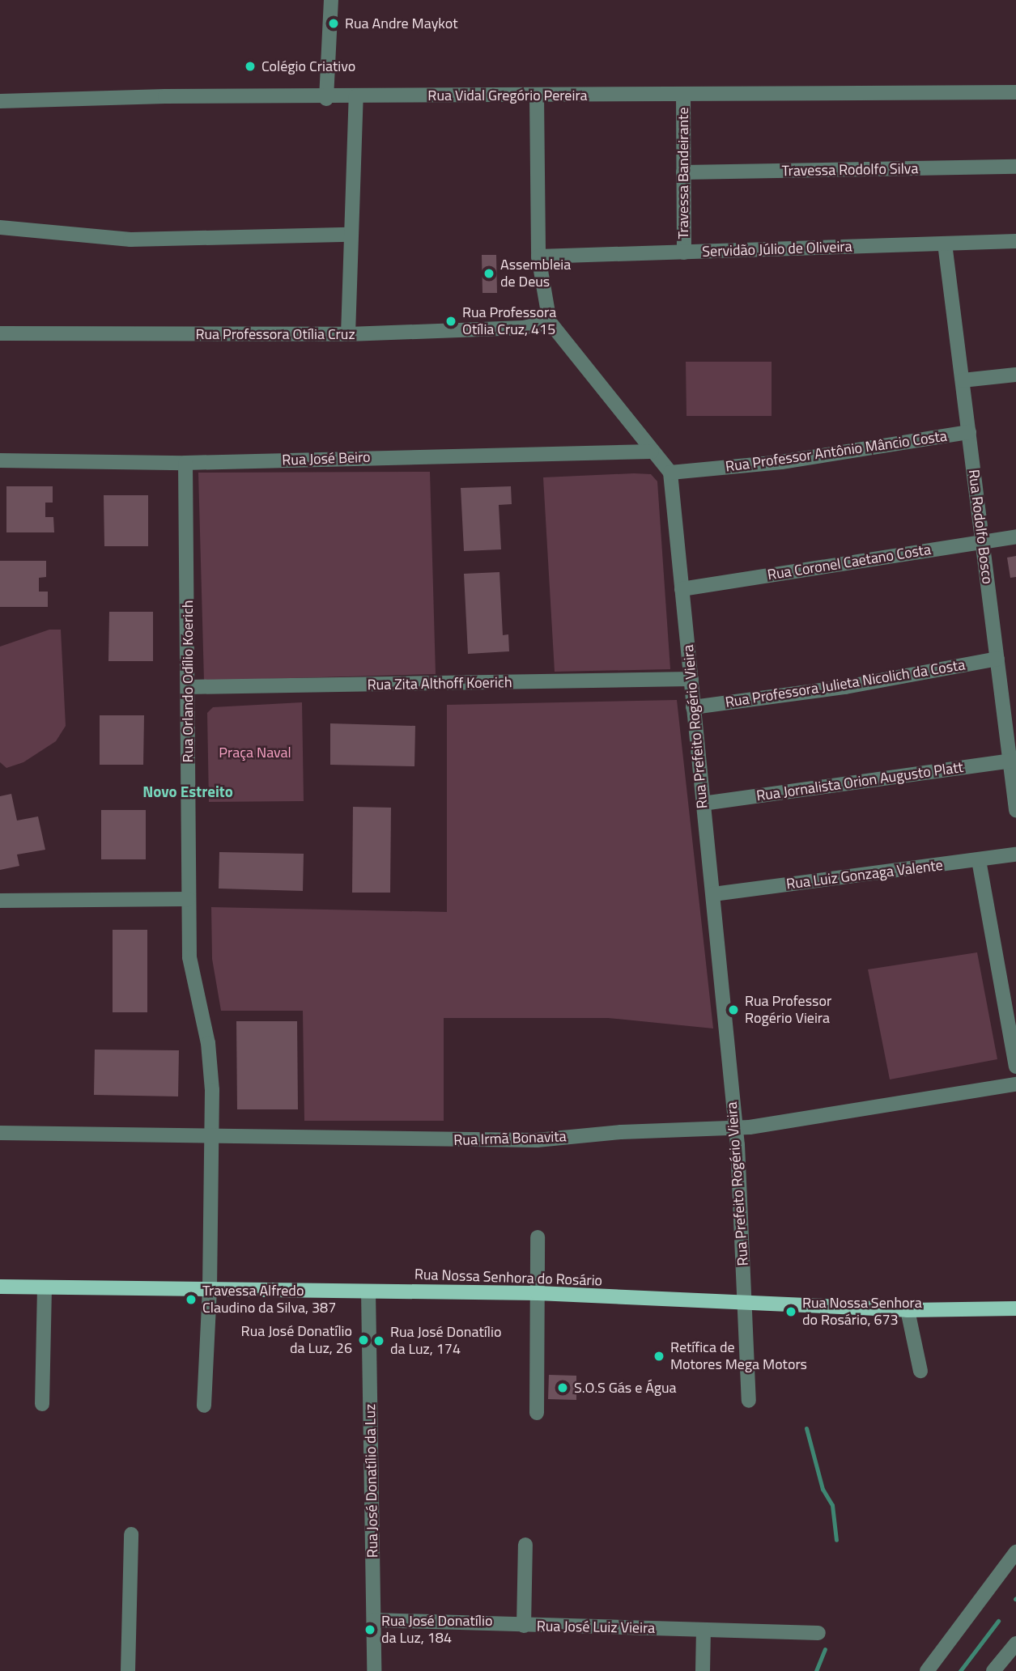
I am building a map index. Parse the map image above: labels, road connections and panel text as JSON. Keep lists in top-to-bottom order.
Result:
{
  "streets": {
    "main road": ["Rua Nossa Senhora do Rosário"],
    "street": [
      "Rua Vidal Gregório Pereira",
      "Travessa Rodolfo Silva",
      "Travessa Bandeirante",
      "Servidão Júlio de Oliveira",
      "Rua Professora Otília Cruz",
      "Rua Professor Antônio Mâncio Costa",
      "Rua José Beiro",
      "Rua Rodolfo Bosco",
      "Rua Coronel Caetano Costa",
      "Rua Orlando Odílio Koerich",
      "Rua Zita Althoff Koerich",
      "Rua Professora Julieta Nicolich da Costa",
      "Rua Prefeito Rogério Vieira",
      "Rua Jornalista Orion Augusto Platt",
      "Rua Luiz Gonzaga Valente",
      "Rua Irmã Bonavita",
      "Rua José Donatílio da Luz",
      "Rua José Luiz Vieira"
    ]
  },
  "crossings": [
    ["Rua Vidal Gregório Pereira", "Travessa Bandeirante"],
    ["Travessa Rodolfo Silva", "Travessa Bandeirante"],
    ["Travessa Bandeirante", "Servidão Júlio de Oliveira"],
    ["Servidão Júlio de Oliveira", "Rua Rodolfo Bosco"],
    ["Rua Professor Antônio Mâncio Costa", "Rua Rodolfo Bosco"],
    ["Rua Professor Antônio Mâncio Costa", "Rua Prefeito Rogério Vieira"],
    ["Rua José Beiro", "Rua Orlando Odílio Koerich"],
    ["Rua Rodolfo Bosco", "Rua Coronel Caetano Costa"],
    ["Rua Rodolfo Bosco", "Rua Professora Julieta Nicolich da Costa"],
    ["Rua Rodolfo Bosco", "Rua Jornalista Orion Augusto Platt"],
    ["Rua Coronel Caetano Costa", "Rua Prefeito Rogério Vieira"],
    ["Rua Orlando Odílio Koerich", "Rua Zita Althoff Koerich"],
    ["Rua Orlando Odílio Koerich", "Rua Irmã Bonavita"],
    ["Rua Orlando Odílio Koerich", "Rua Nossa Senhora do Rosário"],
    ["Rua Zita Althoff Koerich", "Rua Prefeito Rogério Vieira"],
    ["Rua Professora Julieta Nicolich da Costa", "Rua Prefeito Rogério Vieira"],
    ["Rua Prefeito Rogério Vieira", "Rua Jornalista Orion Augusto Platt"],
    ["Rua Prefeito Rogério Vieira", "Rua Luiz Gonzaga Valente"],
    ["Rua Prefeito Rogério Vieira", "Rua Irmã Bonavita"],
    ["Rua Prefeito Rogério Vieira", "Rua Nossa Senhora do Rosário"],
    ["Rua Nossa Senhora do Rosário", "Rua José Donatílio da Luz"],
    ["Rua José Donatílio da Luz", "Rua José Luiz Vieira"]
  ],
  "districts": ["Novo Estreito"],
  "parks": ["Praça Naval"],
  "places": [
    "Rua Andre Maykot",
    "Colégio Criativo",
    "Assembleia de Deus",
    "Rua Professora Otília Cruz, 415",
    "Rua Professor Rogério Vieira",
    "Travessa Alfredo Claudino da Silva, 387",
    "Rua Nossa Senhora do Rosário, 673",
    "Rua José Donatílio da Luz, 26",
    "Rua José Donatílio da Luz, 174",
    "Retífica de Motores Mega Motors",
    "S.O.S Gás e Água",
    "Rua José Donatílio da Luz, 184"
  ]
}
